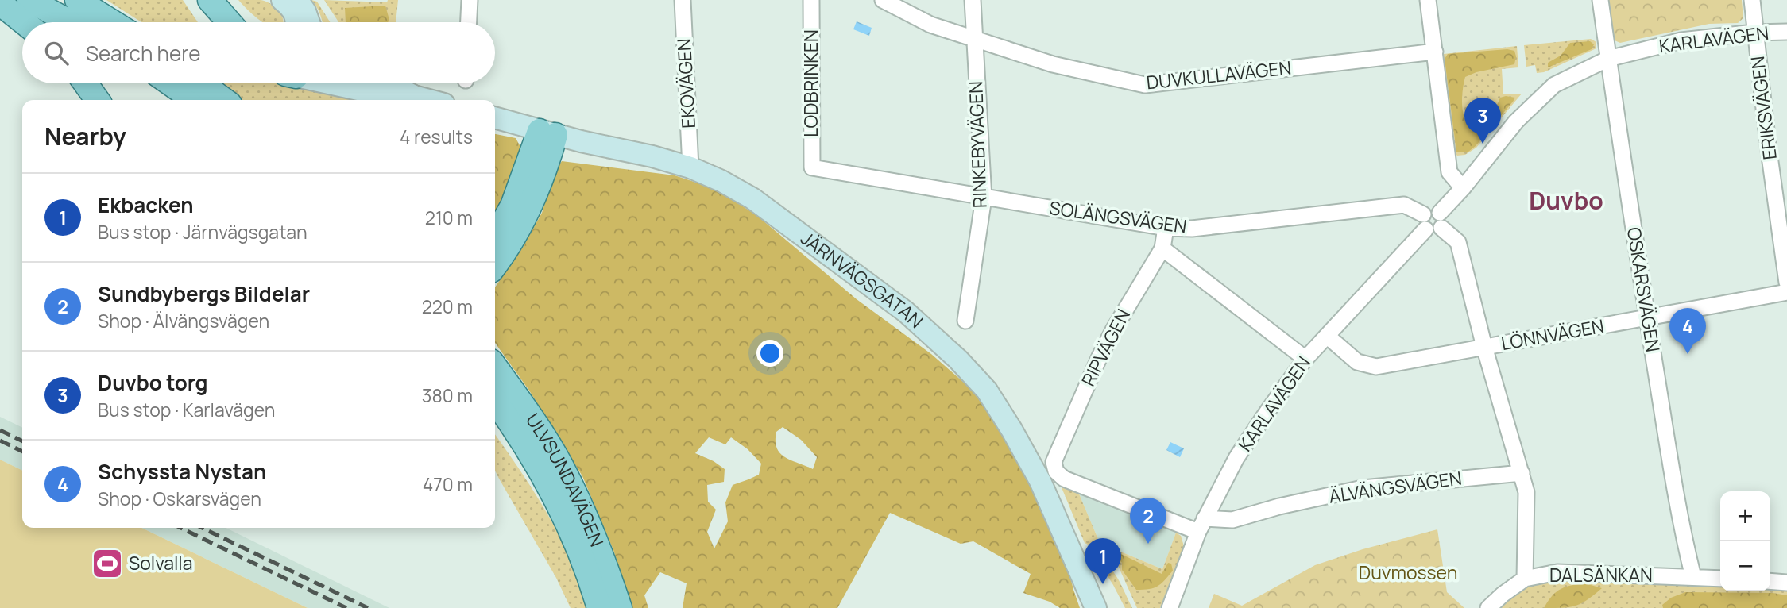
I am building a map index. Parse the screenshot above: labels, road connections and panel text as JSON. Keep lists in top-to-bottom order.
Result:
{
  "streets": {
    "main road": ["ULVSUNDAVÄGEN"],
    "street": [
      "KARLAVÄGEN",
      "DUVKULLAVÄGEN",
      "EKOVÄGEN",
      "LODBRINKEN",
      "ERIKSVÄGEN",
      "RINKEBYVÄGEN",
      "SOLÄNGSVÄGEN",
      "JÄRNVÄGSGATAN",
      "OSKARSVÄGEN",
      "LÖNNVÄGEN",
      "RIPVÄGEN",
      "ÄLVÄNGSVÄGEN",
      "DALSÄNKAN"
    ]
  },
  "crossings": [
    ["KARLAVÄGEN", "ERIKSVÄGEN"],
    ["KARLAVÄGEN", "SOLÄNGSVÄGEN"],
    ["KARLAVÄGEN", "OSKARSVÄGEN"],
    ["KARLAVÄGEN", "LÖNNVÄGEN"],
    ["KARLAVÄGEN", "ÄLVÄNGSVÄGEN"],
    ["DUVKULLAVÄGEN", "RINKEBYVÄGEN"],
    ["EKOVÄGEN", "JÄRNVÄGSGATAN"],
    ["LODBRINKEN", "SOLÄNGSVÄGEN"],
    ["RINKEBYVÄGEN", "SOLÄNGSVÄGEN"],
    ["SOLÄNGSVÄGEN", "RIPVÄGEN"],
    ["OSKARSVÄGEN", "LÖNNVÄGEN"],
    ["OSKARSVÄGEN", "DALSÄNKAN"],
    ["RIPVÄGEN", "ÄLVÄNGSVÄGEN"]
  ],
  "districts": ["Duvbo"],
  "parks": ["Duvmossen"],
  "places": {
    "sports": ["Solvalla"]
  },
  "page": {
    "search": "Search here",
    "pins": [
      "3",
      "4",
      "2",
      "1"
    ],
    "heading": ["Nearby", "4 results"],
    "list": [
      {
        "mark": "1",
        "name": "Ekbacken",
        "note": "Bus stop · Järnvägsgatan",
        "value": "210 m"
      },
      {
        "mark": "2",
        "name": "Sundbybergs Bildelar",
        "note": "Shop · Älvängsvägen",
        "value": "220 m"
      },
      {
        "mark": "3",
        "name": "Duvbo torg",
        "note": "Bus stop · Karlavägen",
        "value": "380 m"
      },
      {
        "mark": "4",
        "name": "Schyssta Nystan",
        "note": "Shop · Oskarsvägen",
        "value": "470 m"
      }
    ],
    "map_buttons": ["+", "−"]
  }
}
